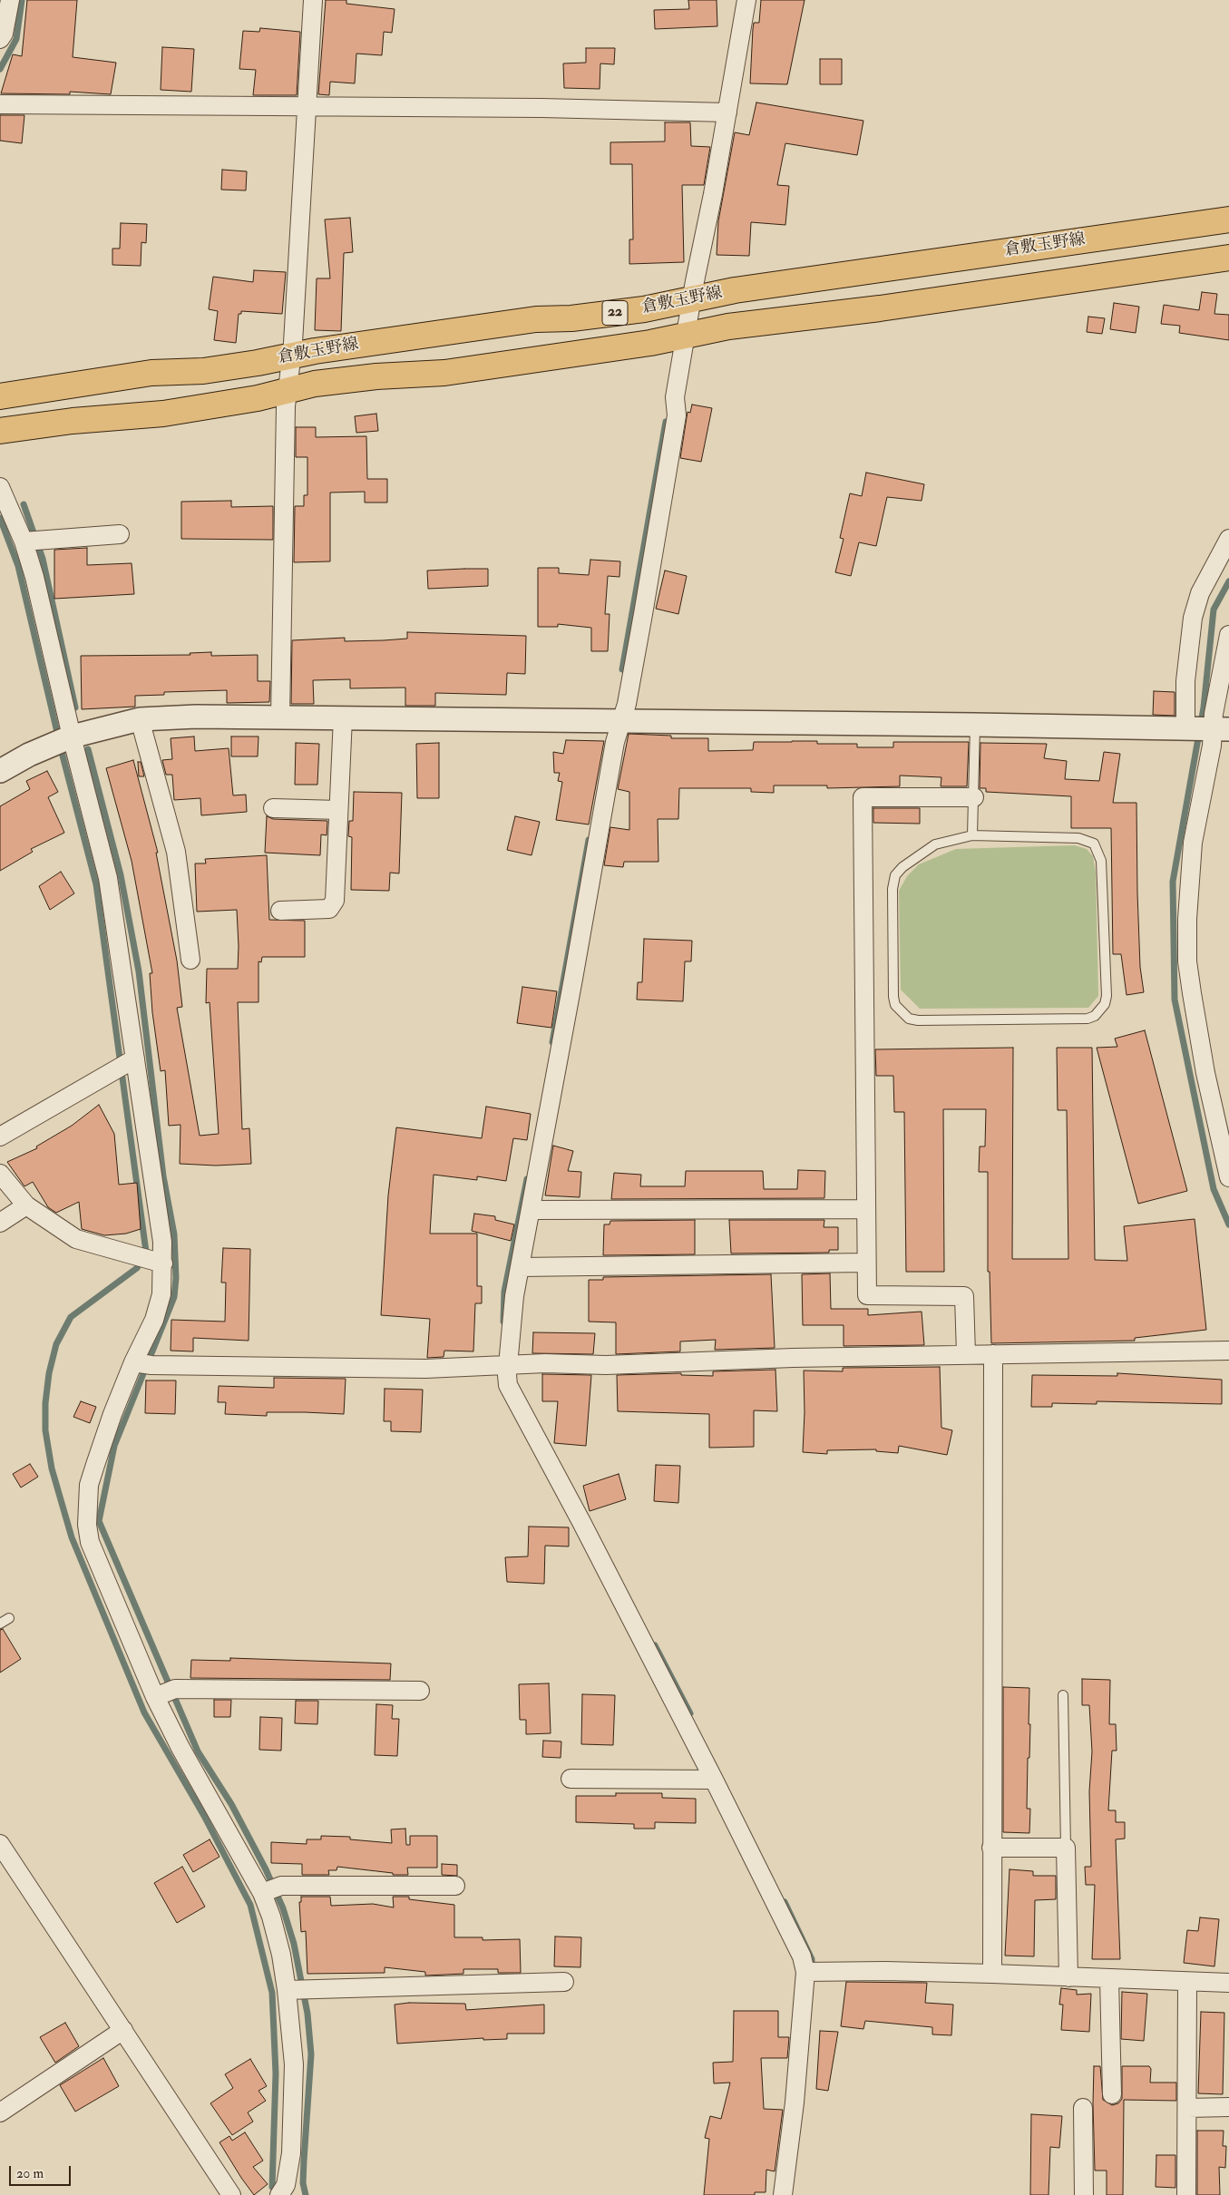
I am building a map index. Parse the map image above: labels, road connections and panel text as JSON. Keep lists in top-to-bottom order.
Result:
{
  "streets": {
    "main road": ["倉敷玉野線", "22"]
  },
  "scale_bar": "20 m"
}
